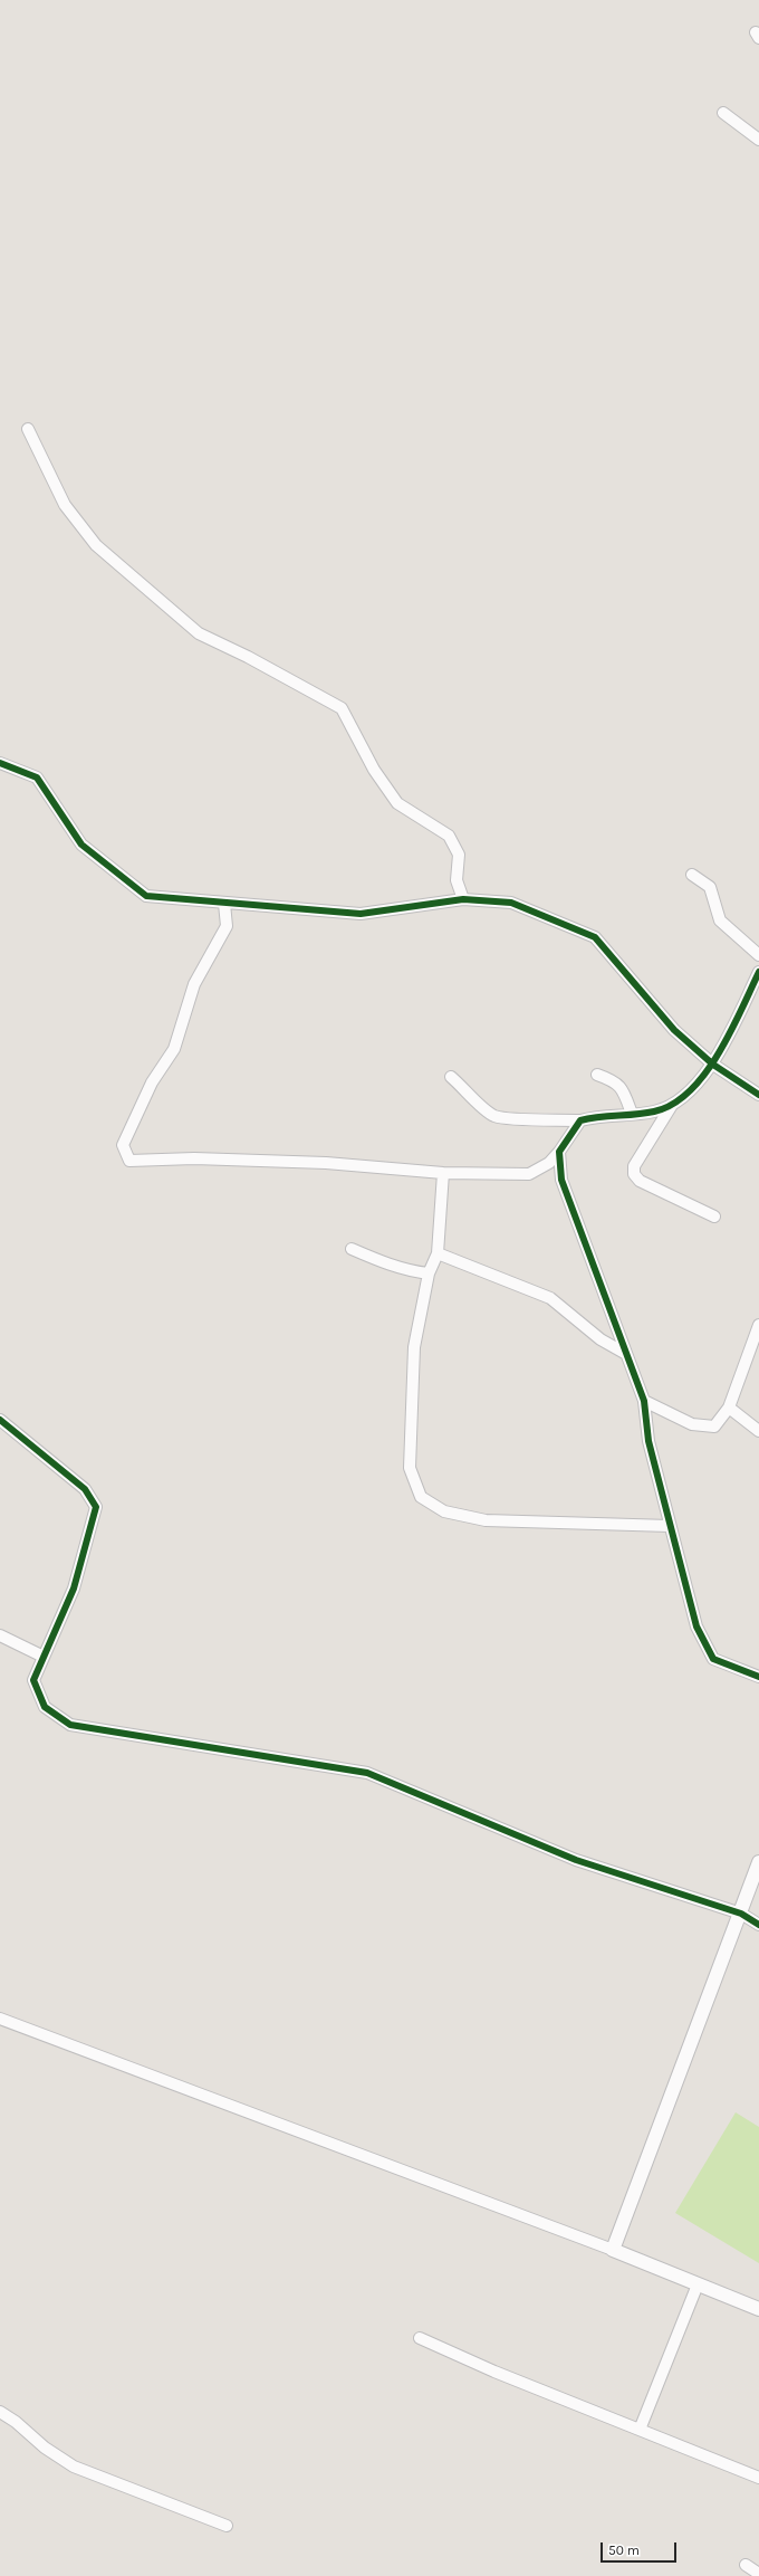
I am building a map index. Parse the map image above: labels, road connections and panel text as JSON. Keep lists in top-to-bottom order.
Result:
{
  "scale_bar": "50 m"
}
